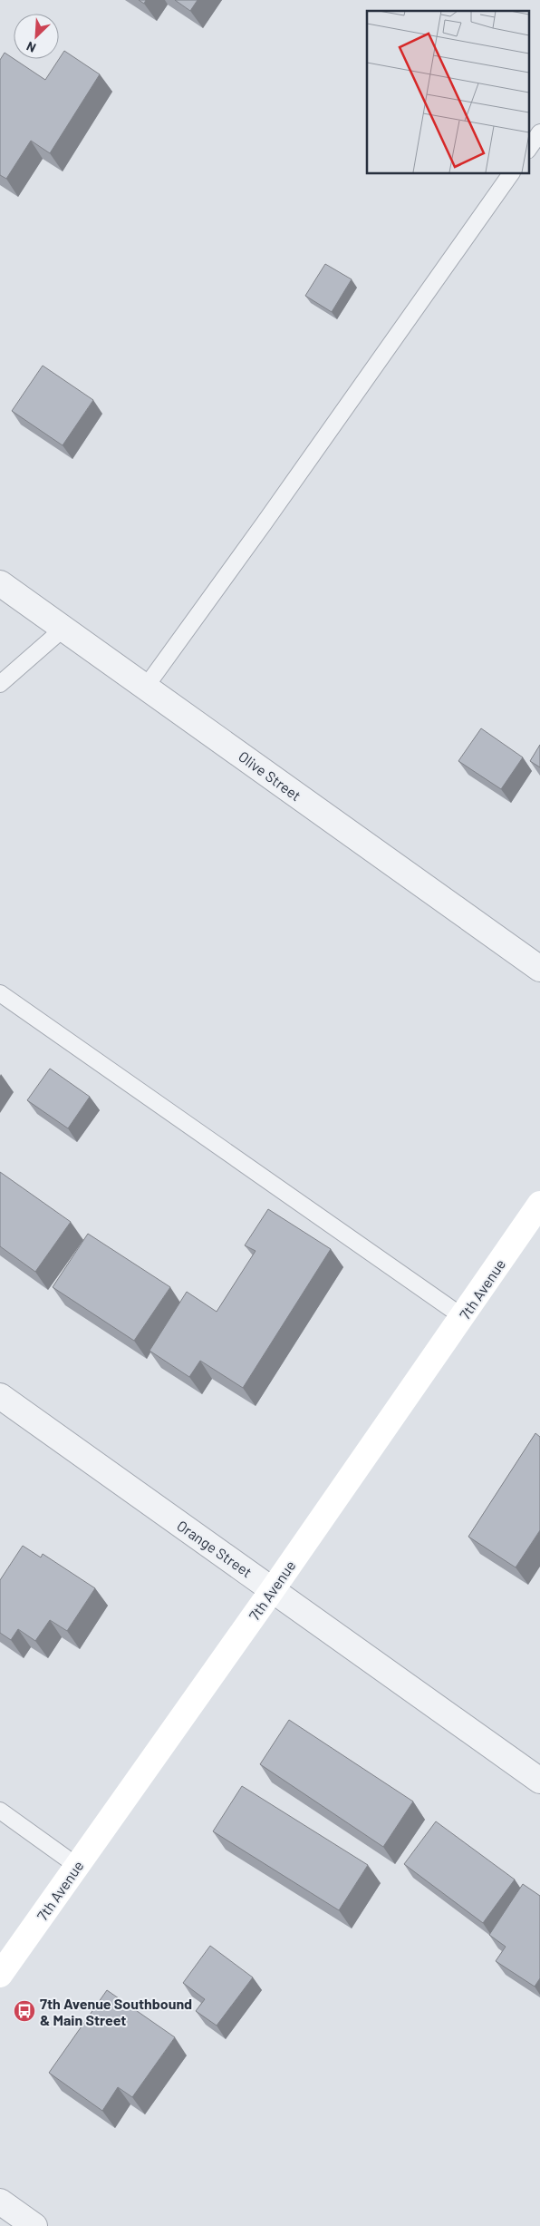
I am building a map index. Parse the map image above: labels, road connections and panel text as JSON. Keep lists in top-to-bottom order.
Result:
{
  "streets": {
    "street": ["Olive Street", "7th Avenue", "Orange Street"]
  },
  "crossings": [
    ["7th Avenue", "Orange Street"]
  ],
  "places": {
    "bus stop": ["7th Avenue Southbound & Main Street"]
  },
  "north": "bottom left"
}
